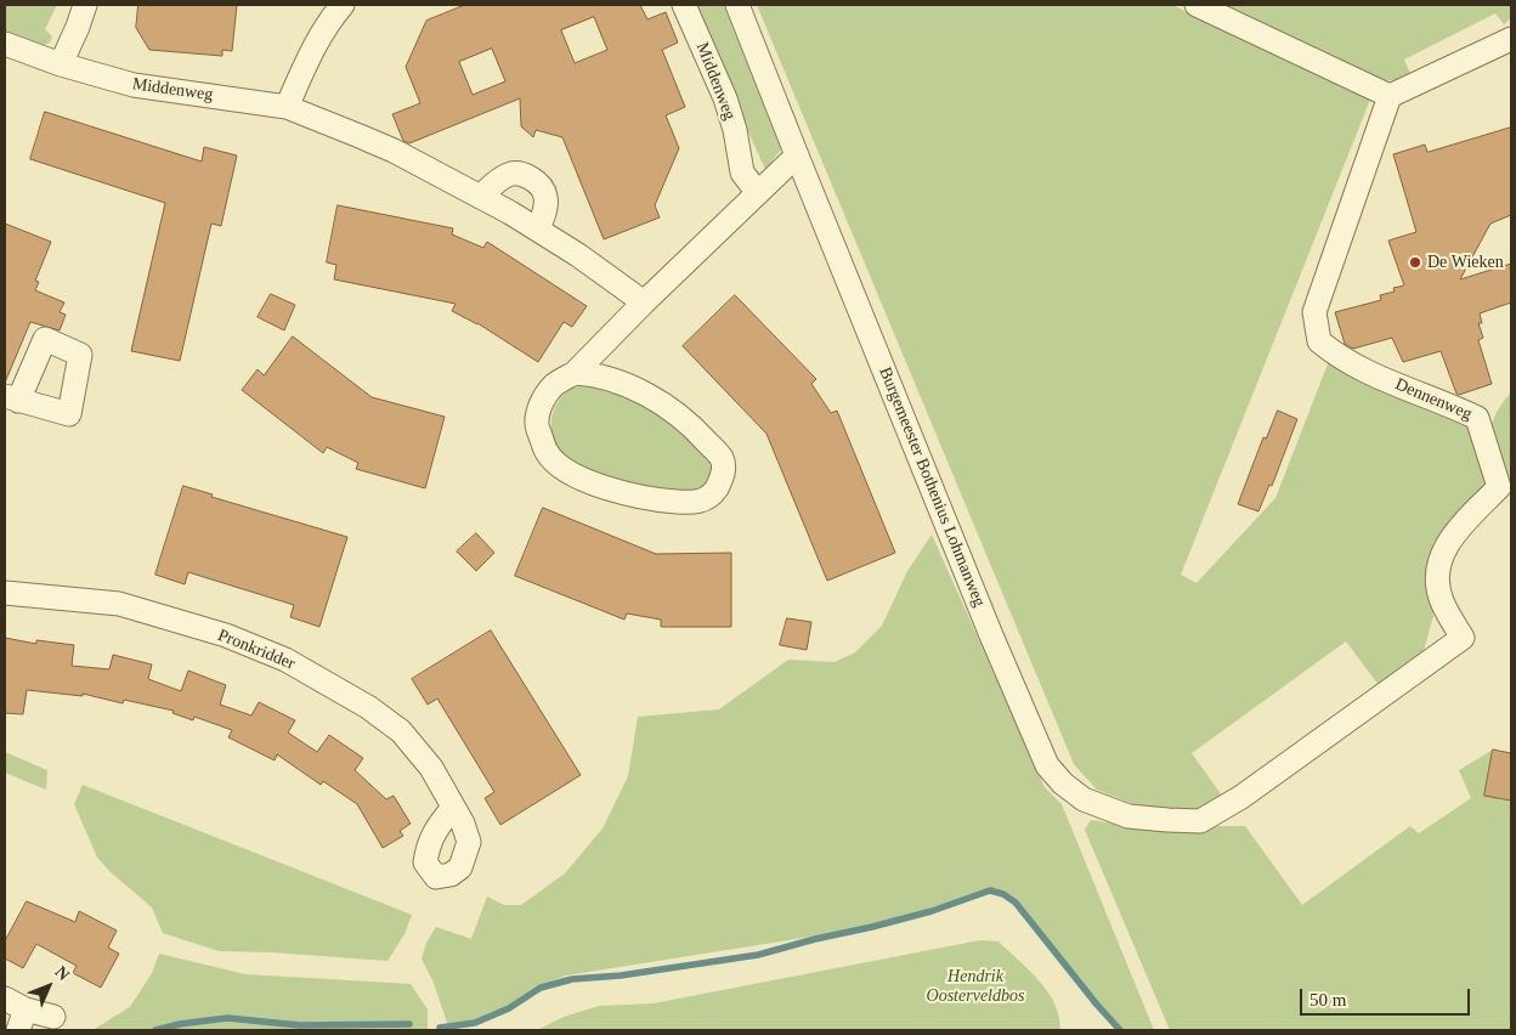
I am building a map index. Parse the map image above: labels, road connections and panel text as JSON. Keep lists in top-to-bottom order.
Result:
{
  "streets": {
    "street": [
      "Middenweg",
      "Dennenweg",
      "Burgemeester Bothenius Lohmanweg",
      "Pronkridder"
    ]
  },
  "crossings": [
    ["Dennenweg", "Burgemeester Bothenius Lohmanweg"]
  ],
  "parks": ["Hendrik Oosterveldbos"],
  "places": ["De Wieken"],
  "scale_bar": "50 m",
  "north": "top right"
}
